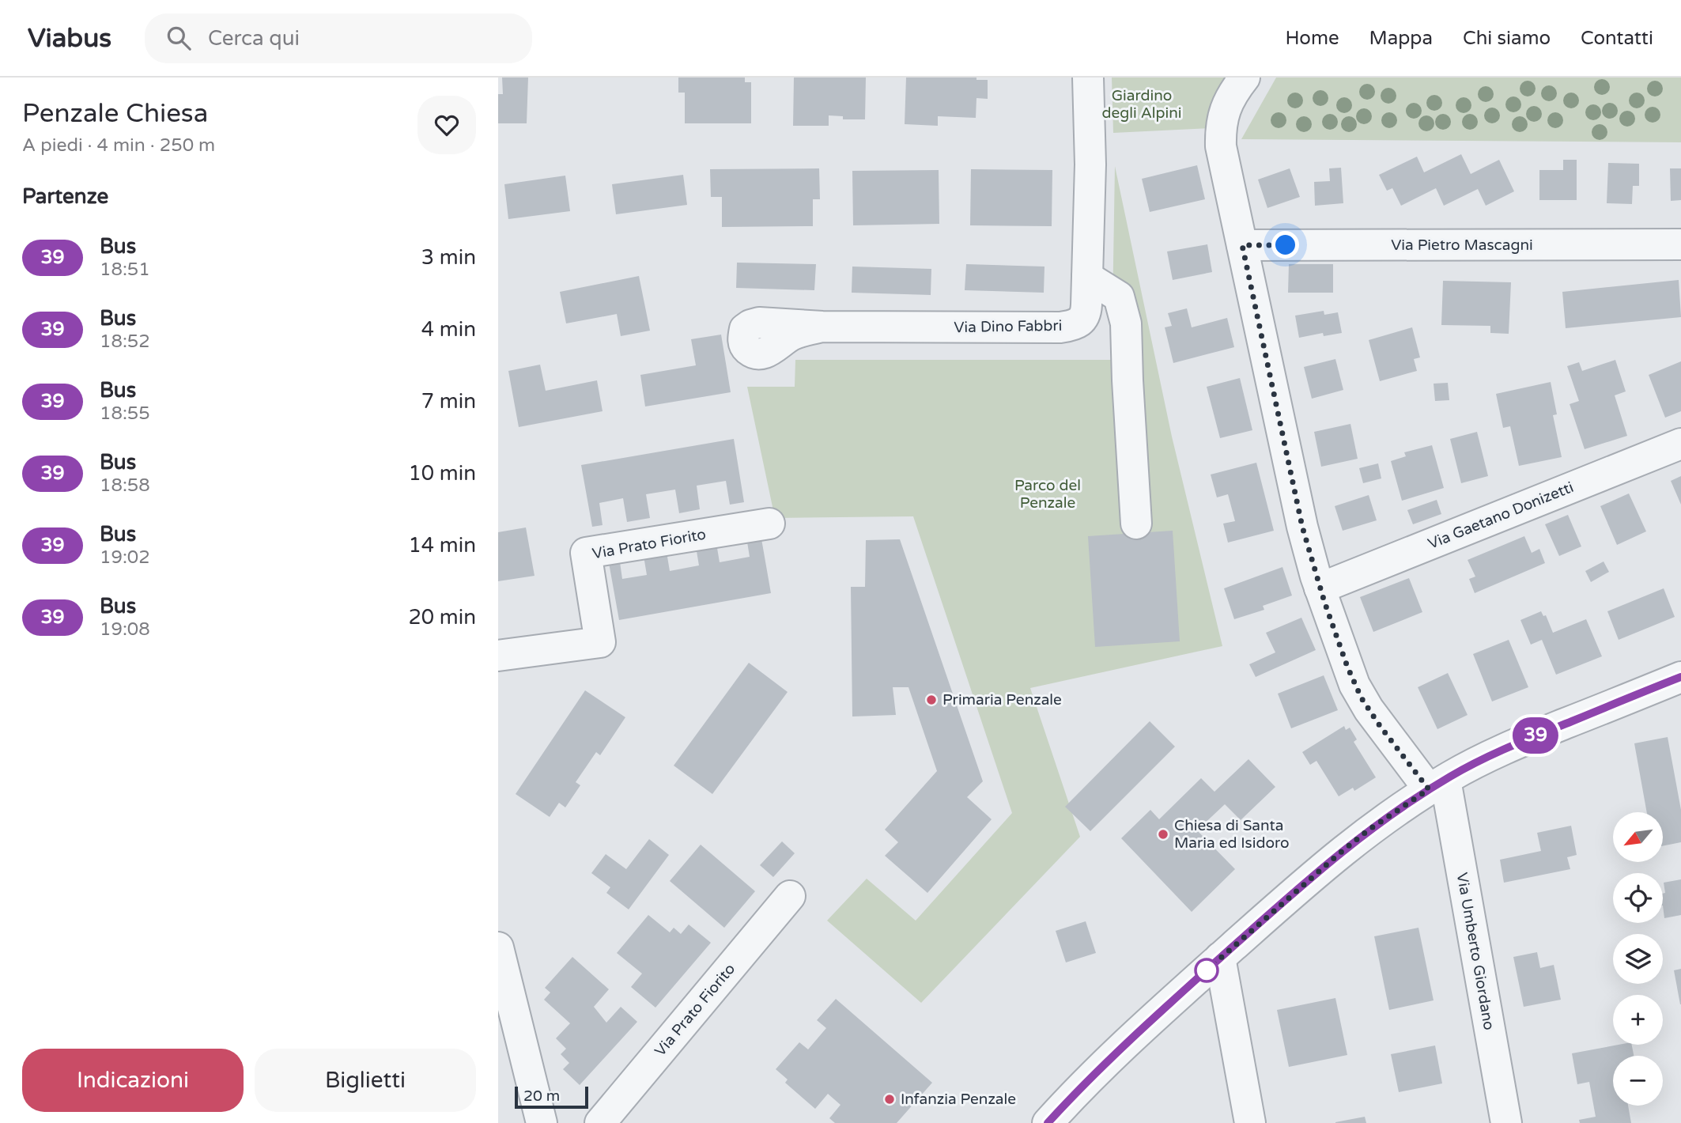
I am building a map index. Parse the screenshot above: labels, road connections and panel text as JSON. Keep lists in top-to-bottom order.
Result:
{
  "streets": {
    "street": [
      "Via Pietro Mascagni",
      "Via Dino Fabbri",
      "Via Gaetano Donizetti",
      "Via Prato Fiorito",
      "Via Umberto Giordano"
    ]
  },
  "parks": ["Giardino degli Alpini", "Parco del Penzale"],
  "places": ["Primaria Penzale", "Chiesa di Santa Maria ed Isidoro", "Infanzia Penzale"],
  "lines": ["bus line 39"],
  "scale_bar": "20 m",
  "north": "bottom left",
  "page": {
    "header": "Viabus",
    "search": "Cerca qui",
    "nav": [
      "Home",
      "Mappa",
      "Chi siamo",
      "Contatti"
    ],
    "heading": [
      ["Penzale Chiesa", "A piedi · 4 min · 250 m"],
      "Partenze"
    ],
    "on_map": "39",
    "list": [
      {
        "mark": "39",
        "name": "Bus",
        "note": "18:51",
        "value": "3 min"
      },
      {
        "mark": "39",
        "name": "Bus",
        "note": "18:52",
        "value": "4 min"
      },
      {
        "mark": "39",
        "name": "Bus",
        "note": "18:55",
        "value": "7 min"
      },
      {
        "mark": "39",
        "name": "Bus",
        "note": "18:58",
        "value": "10 min"
      },
      {
        "mark": "39",
        "name": "Bus",
        "note": "19:02",
        "value": "14 min"
      },
      {
        "mark": "39",
        "name": "Bus",
        "note": "19:08",
        "value": "20 min"
      }
    ],
    "map_buttons": ["+", "−"],
    "buttons": ["Indicazioni", "Biglietti"],
    "scale": "20 m"
  }
}
